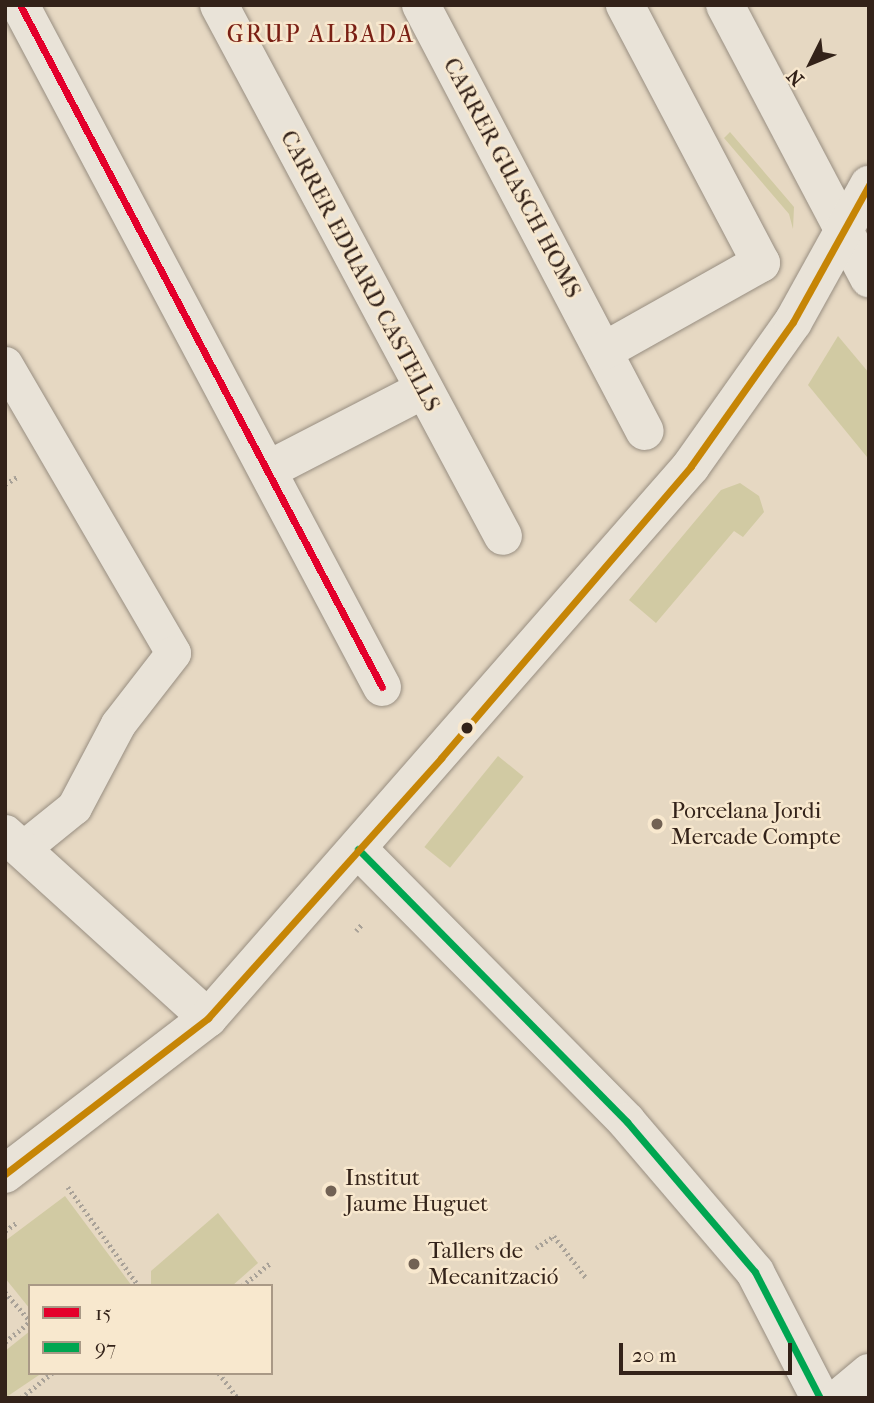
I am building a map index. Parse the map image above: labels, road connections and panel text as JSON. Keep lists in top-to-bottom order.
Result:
{
  "streets": {
    "street": ["CARRER GUASCH HOMS", "CARRER EDUARD CASTELLS"]
  },
  "districts": ["GRUP ALBADA"],
  "places": ["Porcelana Jordi Mercade Compte", "Institut Jaume Huguet", "Tallers de Mecanització"],
  "lines": ["transit line 15", "transit line 97"],
  "legend": ["15", "97"],
  "scale_bar": "20 m",
  "north": "bottom left"
}
